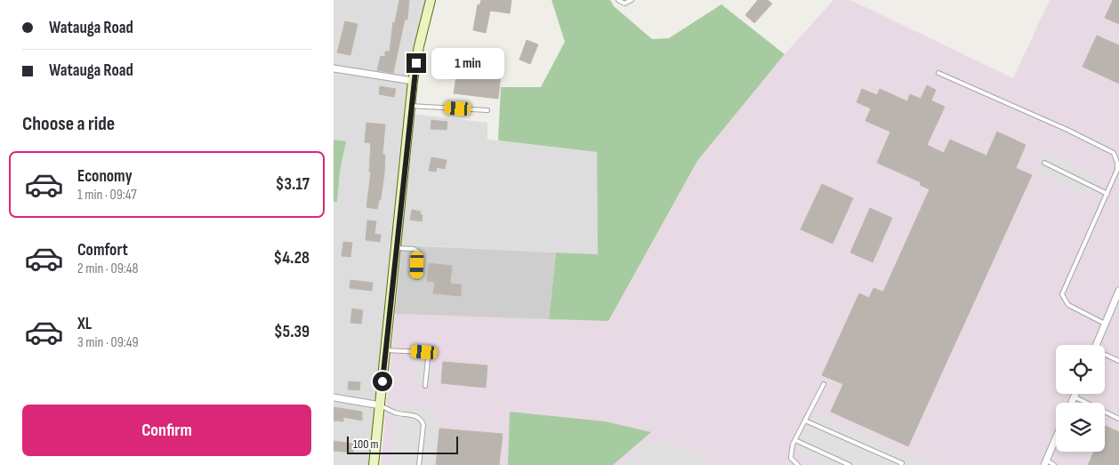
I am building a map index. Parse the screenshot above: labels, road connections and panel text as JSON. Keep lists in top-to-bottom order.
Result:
{
  "scale_bar": "100 m",
  "page": {
    "banner": ["Watauga Road", "Watauga Road"],
    "bubble": "1 min",
    "heading": "Choose a ride",
    "list": [
      {
        "name": "Economy",
        "note": "1 min · 09:47",
        "value": "$3.17"
      },
      {
        "name": "Comfort",
        "note": "2 min · 09:48",
        "value": "$4.28"
      },
      {
        "name": "XL",
        "note": "3 min · 09:49",
        "value": "$5.39"
      }
    ],
    "buttons": "Confirm",
    "scale": "100 m"
  }
}
